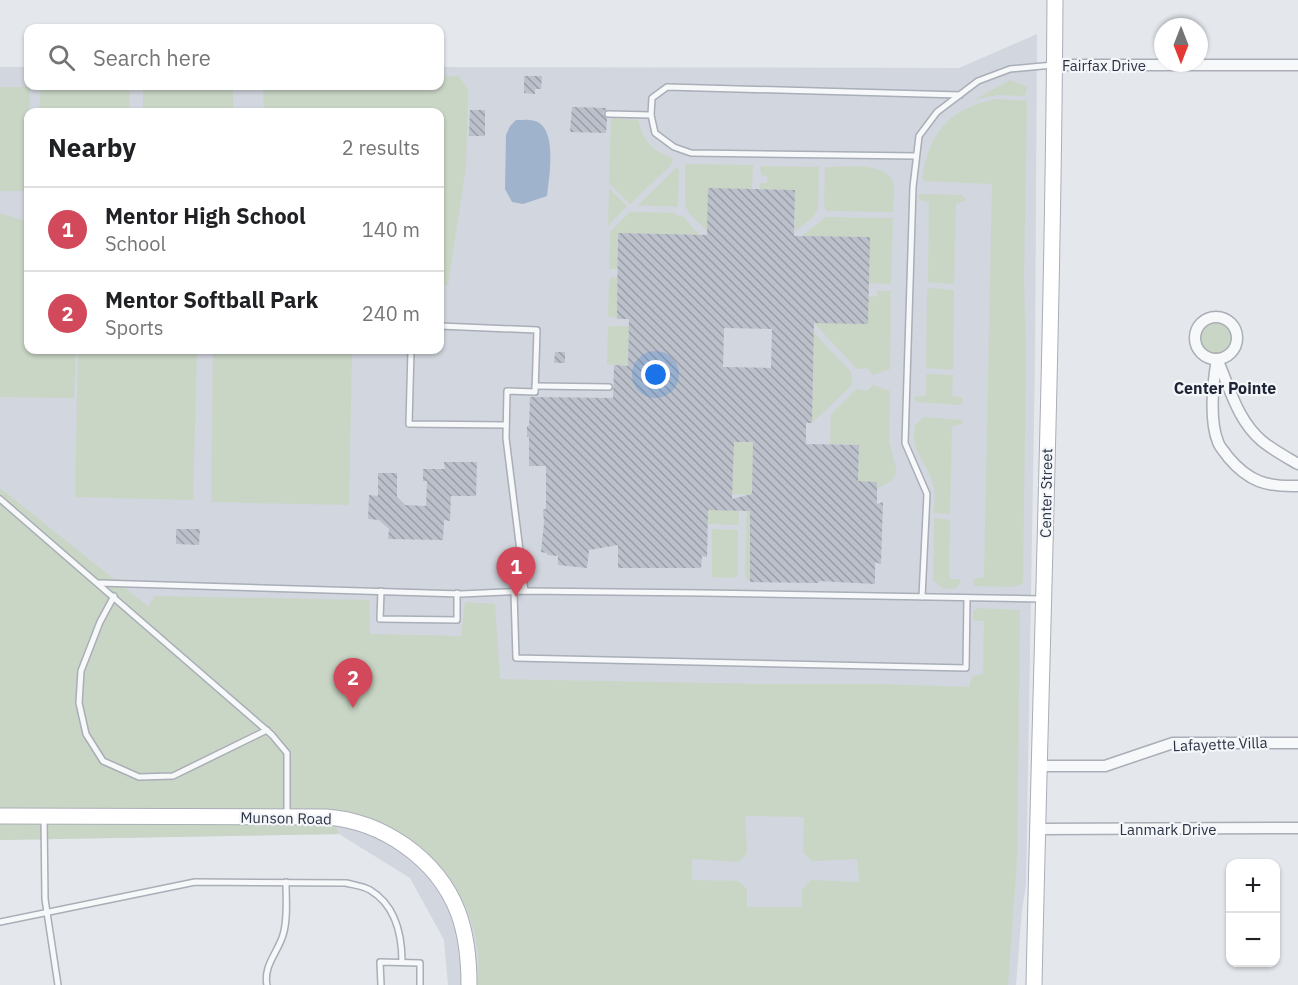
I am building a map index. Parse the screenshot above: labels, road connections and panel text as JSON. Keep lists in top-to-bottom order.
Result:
{
  "streets": {
    "main road": ["Center Street", "Munson Road"],
    "street": ["Fairfax Drive", "Lafayette Villa", "Lanmark Drive"]
  },
  "crossings": [
    ["Fairfax Drive", "Center Street"],
    ["Center Street", "Lafayette Villa"],
    ["Center Street", "Lanmark Drive"]
  ],
  "districts": ["Center Pointe"],
  "north": "bottom",
  "page": {
    "search": "Search here",
    "heading": ["Nearby", "2 results"],
    "list": [
      {
        "mark": "1",
        "name": "Mentor High School",
        "note": "School",
        "value": "140 m"
      },
      {
        "mark": "2",
        "name": "Mentor Softball Park",
        "note": "Sports",
        "value": "240 m"
      }
    ],
    "pins": ["1", "2"],
    "map_buttons": ["+", "−"]
  }
}
